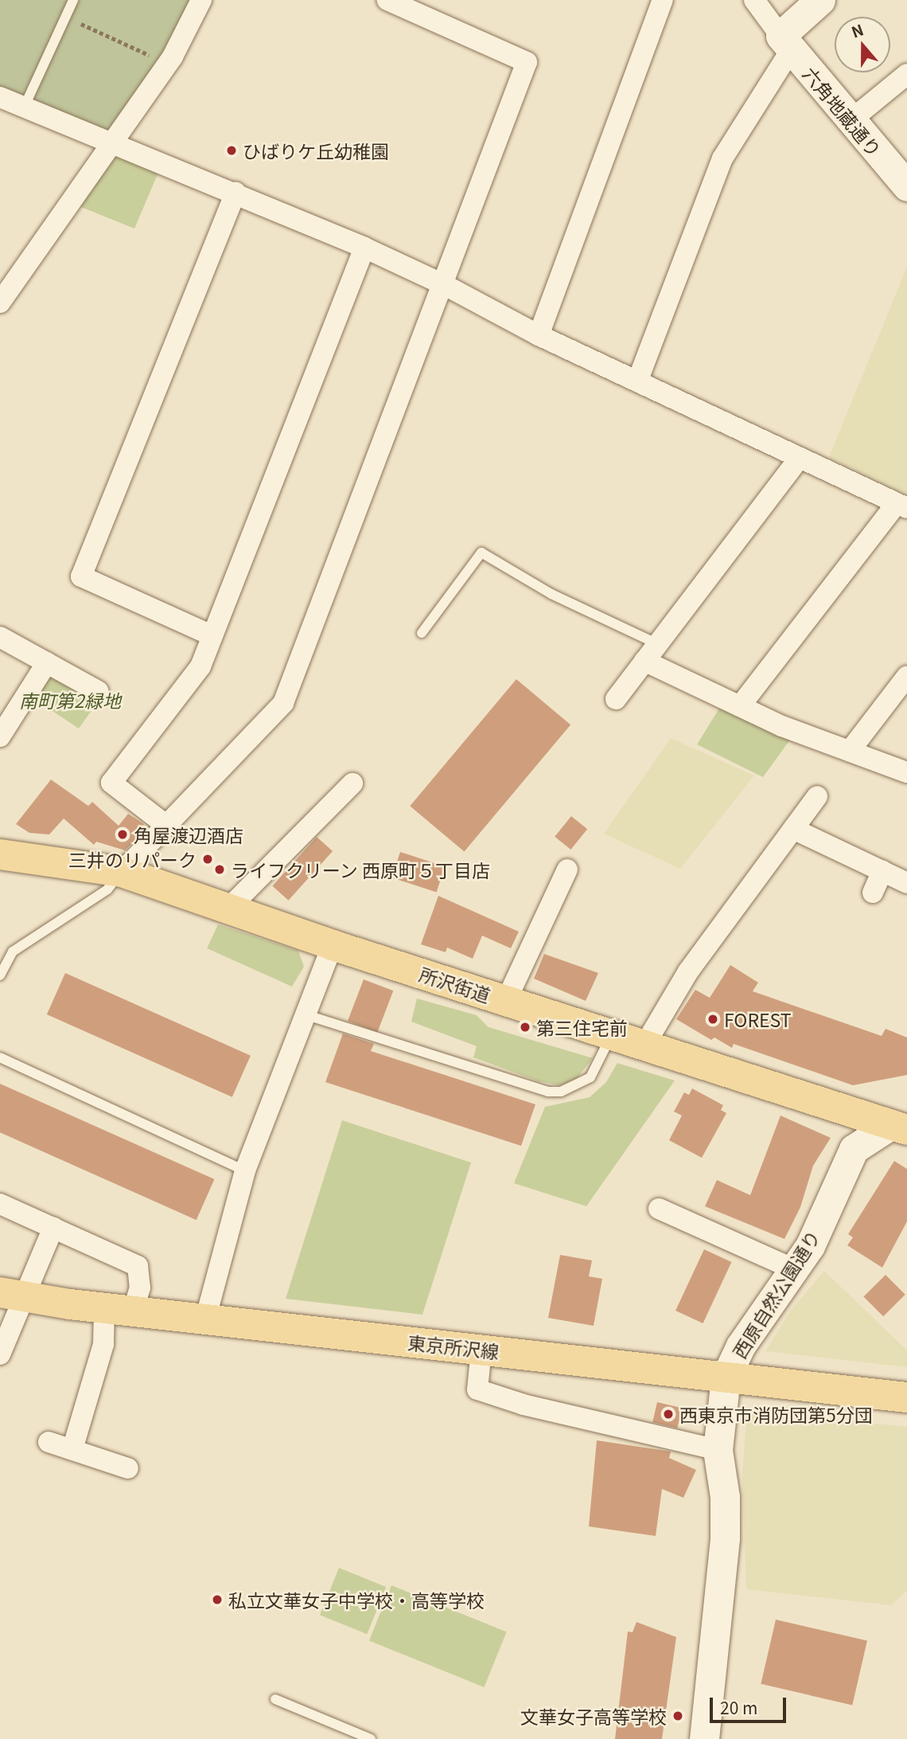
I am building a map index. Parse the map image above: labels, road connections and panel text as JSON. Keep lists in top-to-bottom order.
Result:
{
  "streets": {
    "main road": ["所沢街道", "東京所沢線"],
    "street": ["六角地蔵通り", "西原自然公園通り"]
  },
  "crossings": [
    ["所沢街道", "西原自然公園通り"],
    ["西原自然公園通り", "東京所沢線"]
  ],
  "parks": ["南町第2緑地"],
  "places": [
    "ひばりケ丘幼稚園",
    "角屋渡辺酒店",
    "三井のリパーク",
    "ライフクリーン 西原町５丁目店",
    "FOREST",
    "第三住宅前",
    "西東京市消防団第5分団",
    "私立文華女子中学校・高等学校",
    "文華女子高等学校"
  ],
  "scale_bar": "20 m",
  "north": "top"
}
